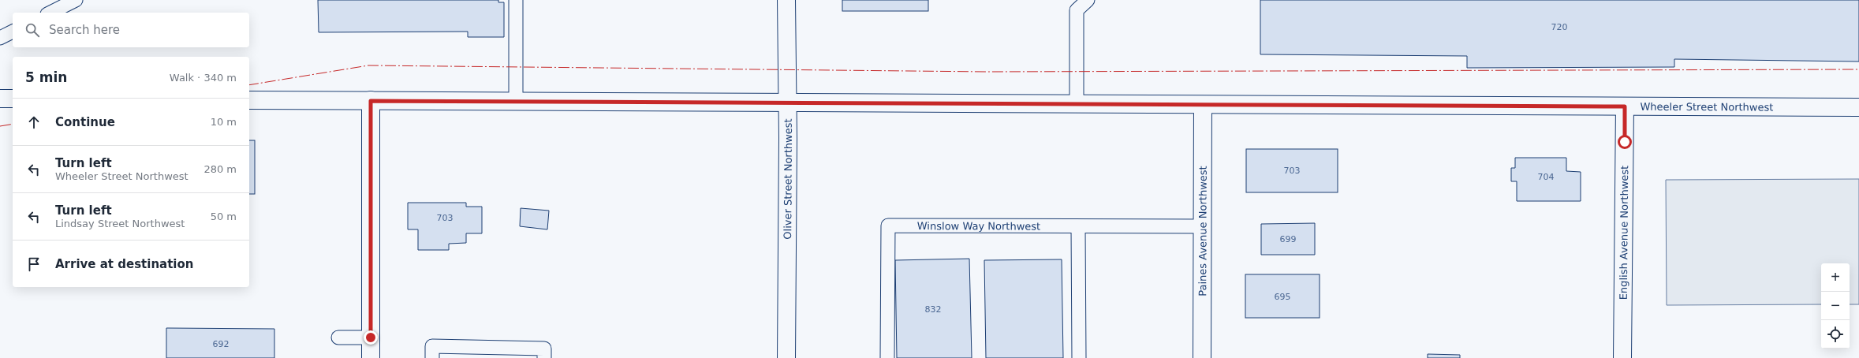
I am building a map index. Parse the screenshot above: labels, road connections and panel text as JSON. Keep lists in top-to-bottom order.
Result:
{
  "streets": {
    "street": [
      "Wheeler Street Northwest",
      "Oliver Street Northwest",
      "Paines Avenue Northwest",
      "English Avenue Northwest"
    ],
    "lane": ["Winslow Way Northwest"]
  },
  "crossings": [
    ["Wheeler Street Northwest", "Oliver Street Northwest"],
    ["Wheeler Street Northwest", "Paines Avenue Northwest"],
    ["Wheeler Street Northwest", "English Avenue Northwest"],
    ["Winslow Way Northwest", "Paines Avenue Northwest"]
  ],
  "house_numbers": [
    "720",
    "703",
    "704",
    "703",
    "699",
    "695",
    "832",
    "692"
  ],
  "page": {
    "search": "Search here",
    "heading": ["5 min", "Walk · 340 m"],
    "list": [
      ["Continue", "10 m"],
      ["Turn left", "Wheeler Street Northwest", "280 m"],
      ["Turn left", "Lindsay Street Northwest", "50 m"],
      "Arrive at destination"
    ],
    "map_buttons": ["+", "−"]
  }
}
